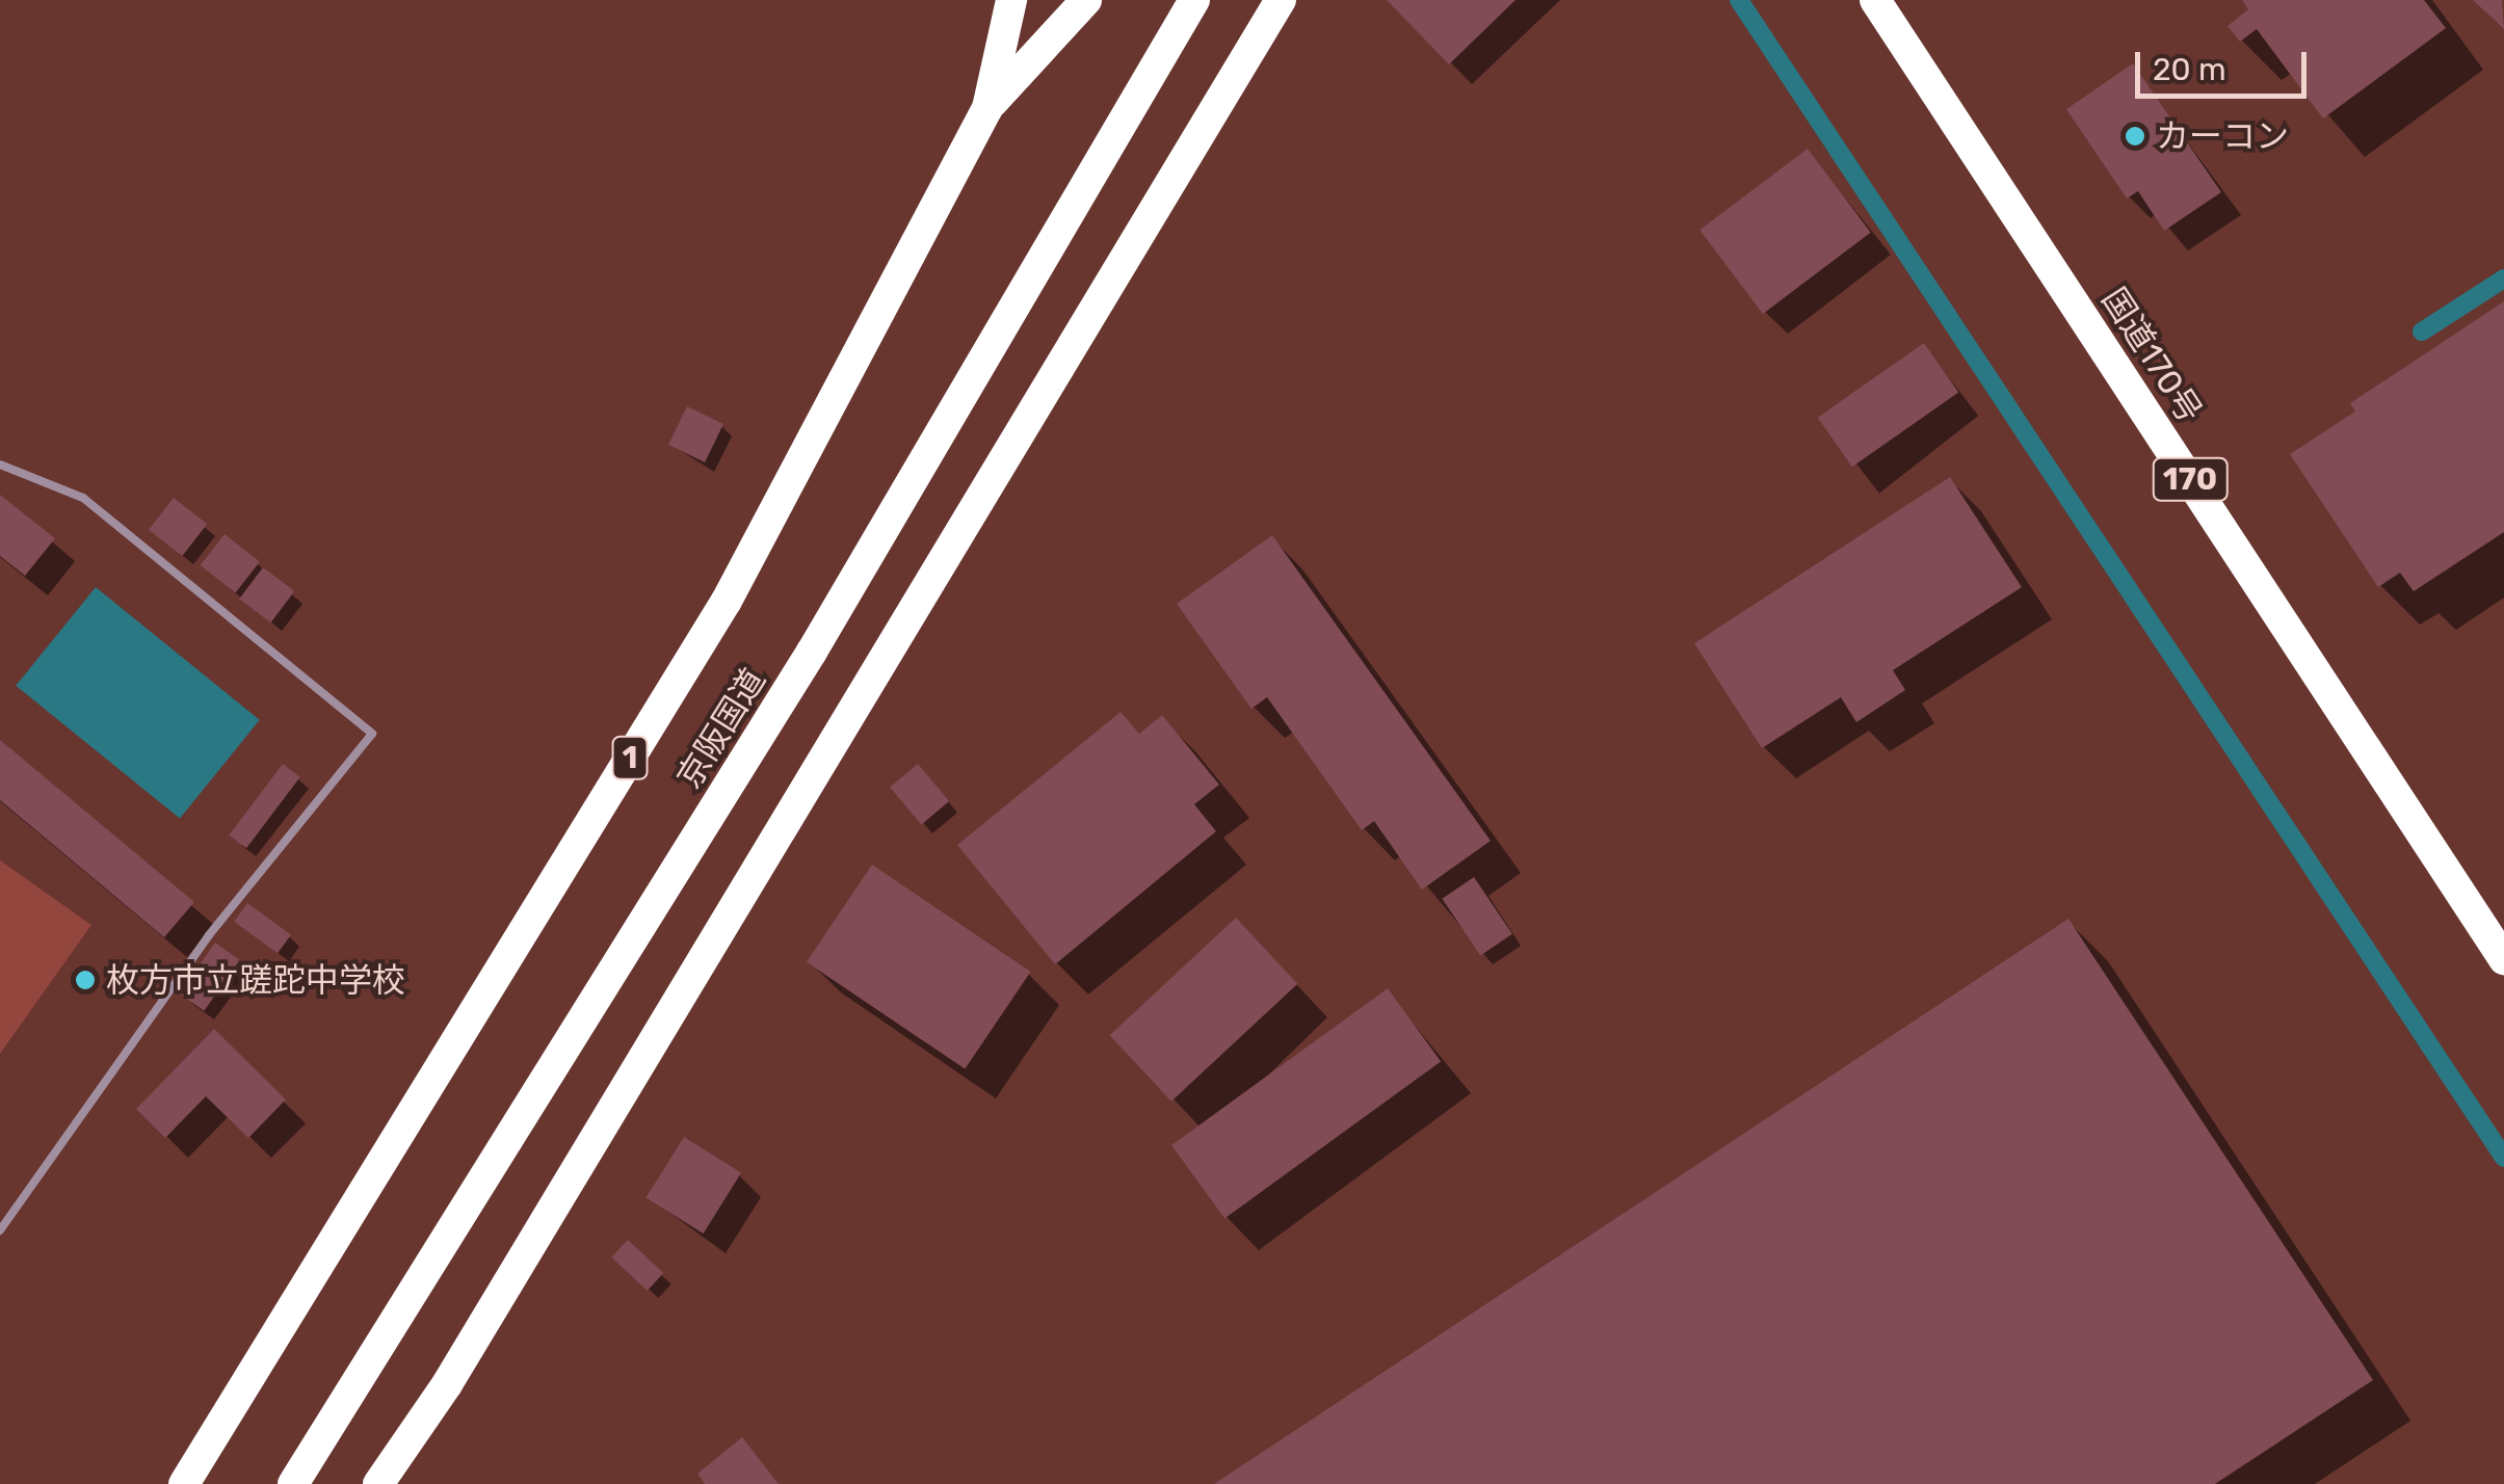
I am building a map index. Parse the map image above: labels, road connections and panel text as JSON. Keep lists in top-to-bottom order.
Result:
{
  "streets": {
    "highway": [
      "国道170号",
      "170",
      "京阪国道",
      "1"
    ]
  },
  "places": ["カーコン", "枚方市立蹉跎中学校"],
  "scale_bar": "20 m"
}
